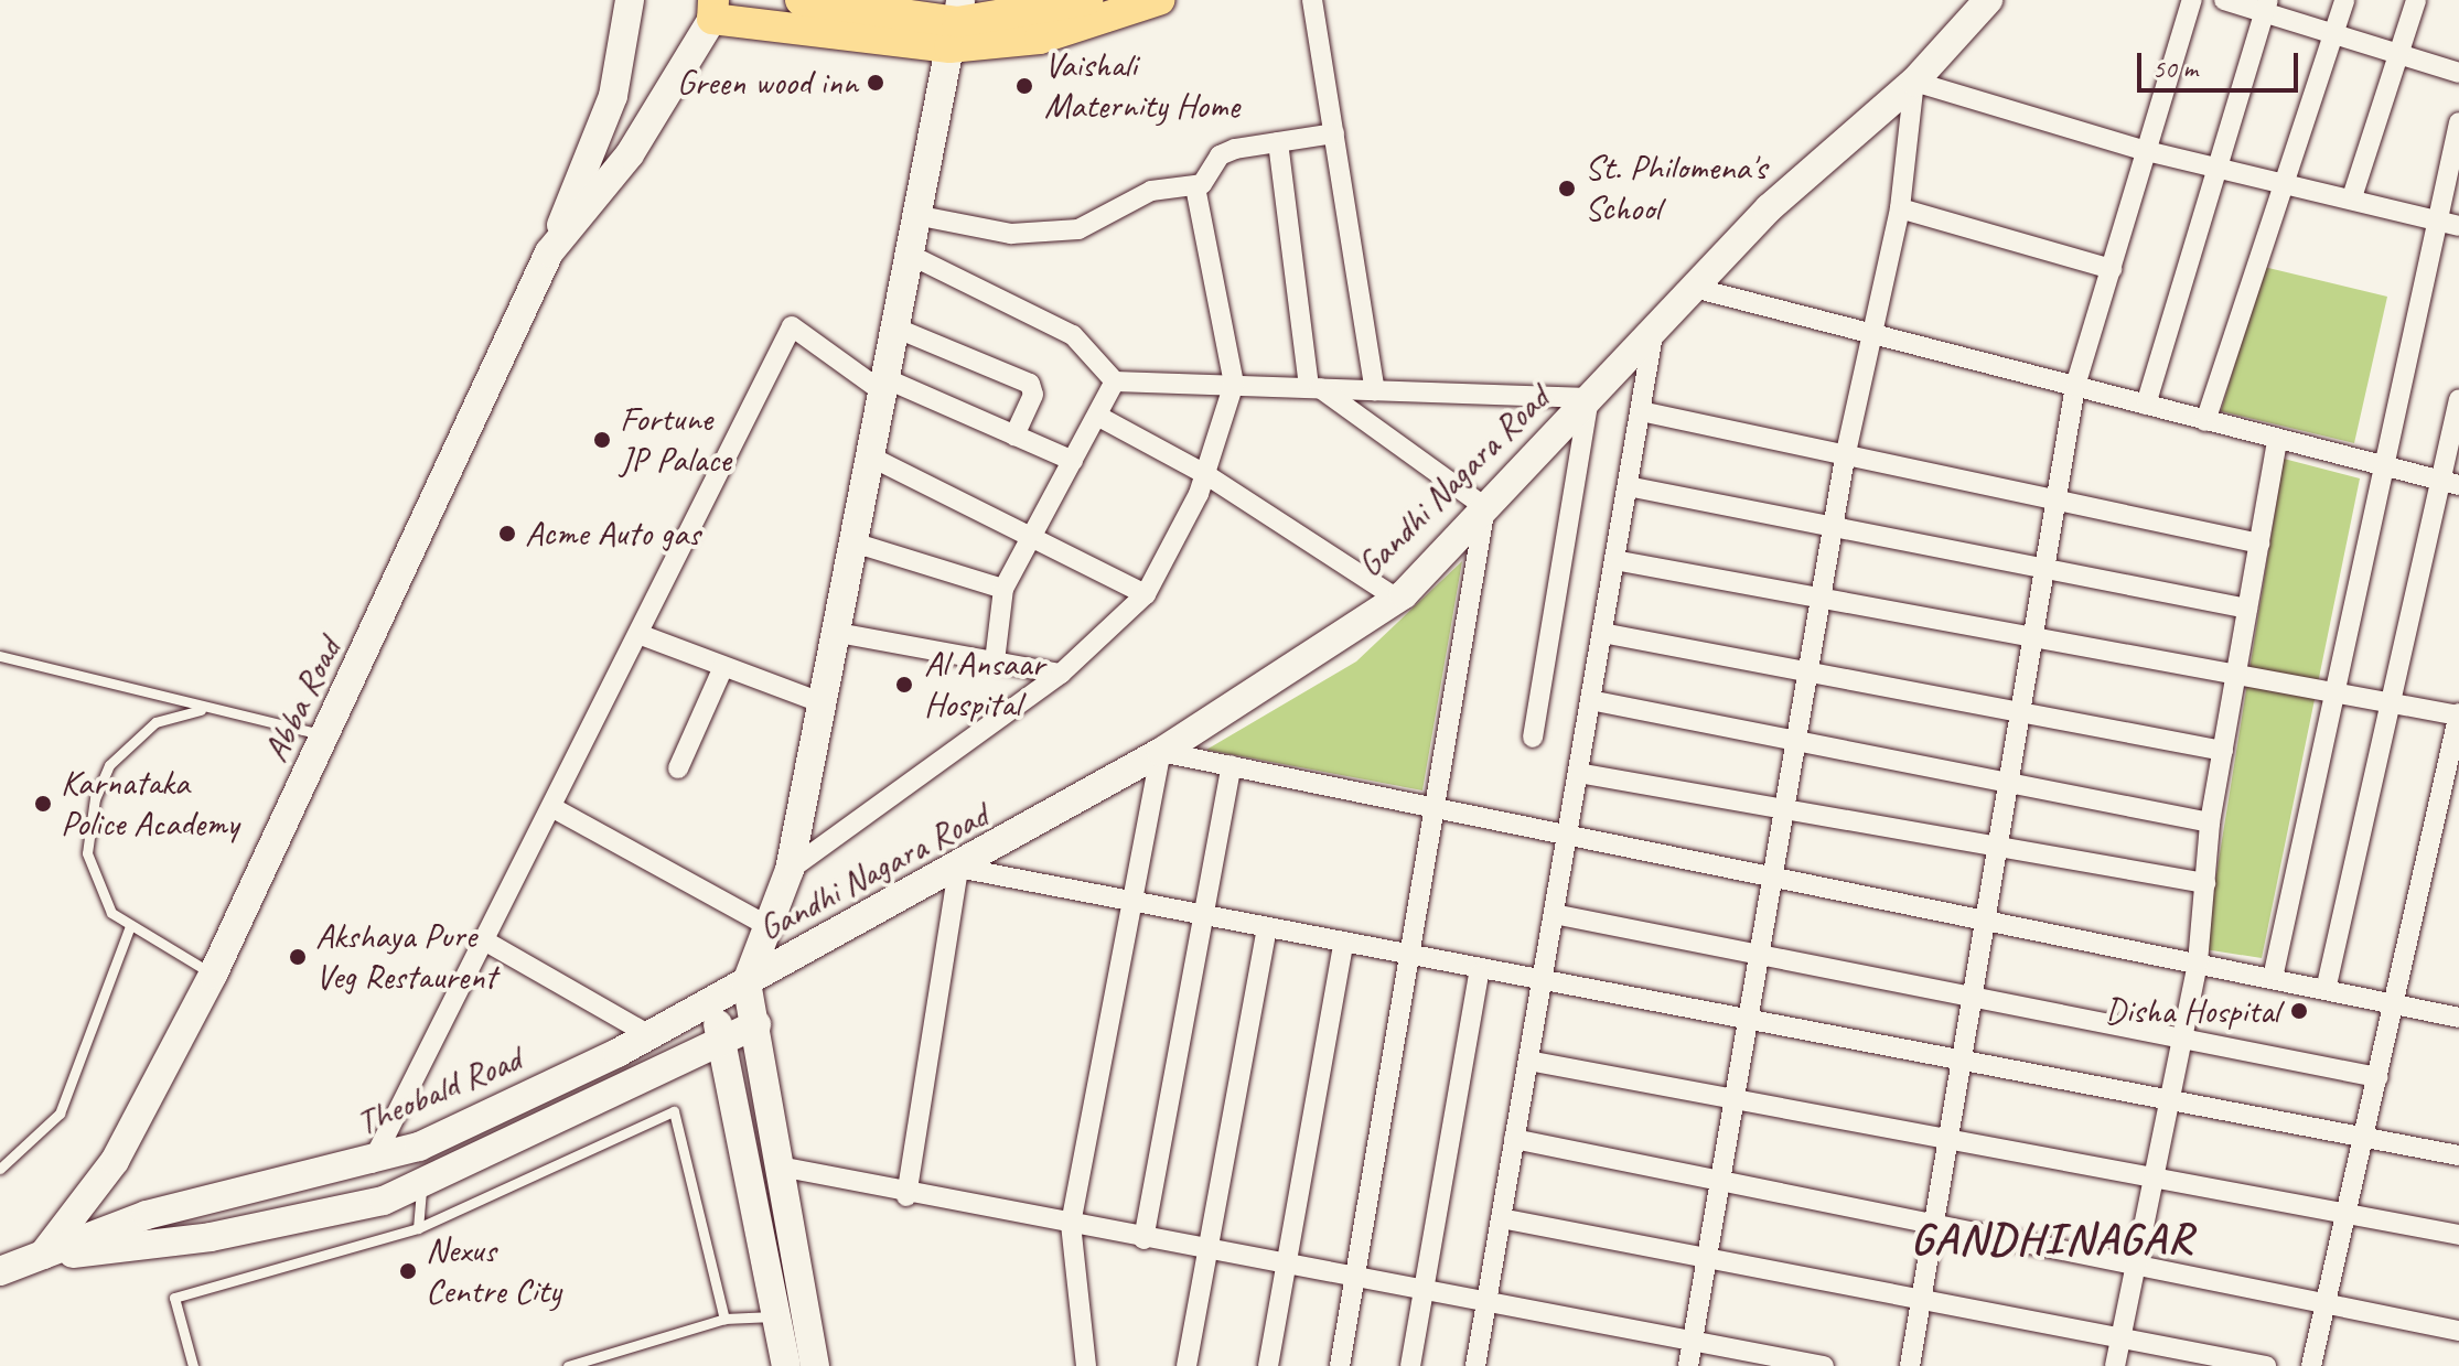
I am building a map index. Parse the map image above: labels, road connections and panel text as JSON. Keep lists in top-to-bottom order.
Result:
{
  "streets": {
    "main road": ["Gandhi Nagara Road", "Abba Road", "Theobald Road"]
  },
  "crossings": [
    ["Gandhi Nagara Road", "Theobald Road"],
    ["Abba Road", "Theobald Road"]
  ],
  "districts": ["GANDHINAGAR"],
  "places": [
    "Green wood inn",
    "Vaishali Maternity Home",
    "St. Philomena's School",
    "Fortune JP Palace",
    "Acme Auto gas",
    "Al Ansaar Hospital",
    "Karnataka Police Academy",
    "Akshaya Pure Veg Restaurent",
    "Disha Hospital",
    "Nexus Centre City"
  ],
  "scale_bar": "50 m"
}
